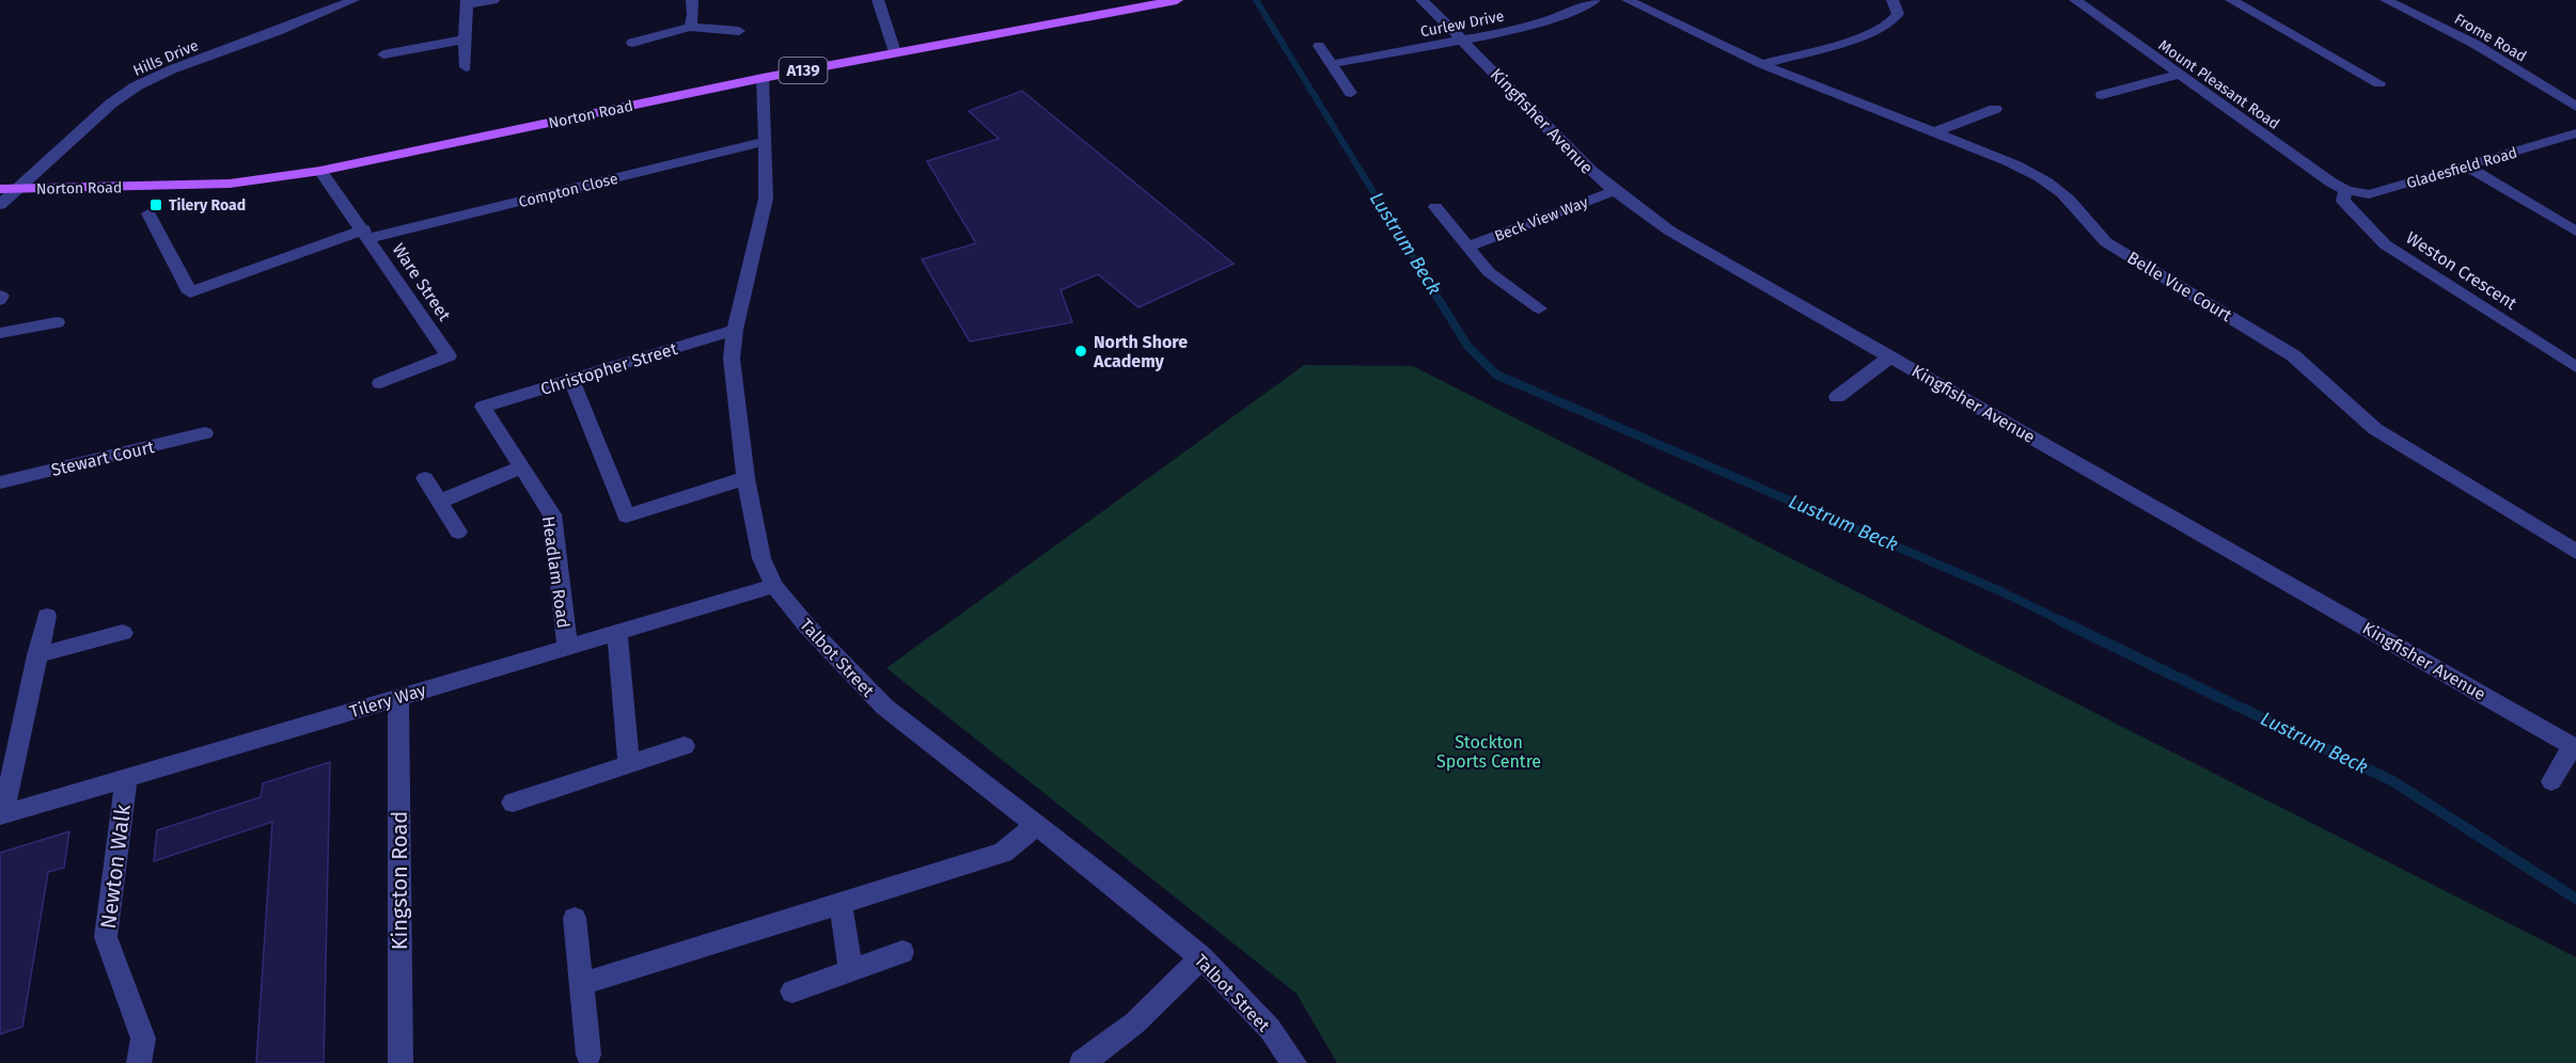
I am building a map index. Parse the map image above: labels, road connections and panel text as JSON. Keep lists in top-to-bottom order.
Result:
{
  "streets": {
    "main road": ["A139", "Norton Road"],
    "street": [
      "Curlew Drive",
      "Frome Road",
      "Hills Drive",
      "Mount Pleasant Road",
      "Kingfisher Avenue",
      "Gladesfield Road",
      "Compton Close",
      "Beck View Way",
      "Weston Crescent",
      "Ware Street",
      "Belle Vue Court",
      "Christopher Street",
      "Stewart Court",
      "Headlam Road",
      "Talbot Street",
      "Tilery Way",
      "Newton Walk",
      "Kingston Road"
    ]
  },
  "crossings": [
    ["Curlew Drive", "Kingfisher Avenue"],
    ["Hills Drive", "Norton Road"],
    ["Mount Pleasant Road", "Gladesfield Road"],
    ["Mount Pleasant Road", "Weston Crescent"],
    ["Norton Road", "Ware Street"],
    ["Norton Road", "Talbot Street"],
    ["Kingfisher Avenue", "Beck View Way"],
    ["Gladesfield Road", "Weston Crescent"],
    ["Compton Close", "Ware Street"],
    ["Compton Close", "Talbot Street"],
    ["Christopher Street", "Headlam Road"],
    ["Christopher Street", "Talbot Street"],
    ["Headlam Road", "Tilery Way"],
    ["Talbot Street", "Tilery Way"],
    ["Tilery Way", "Newton Walk"],
    ["Tilery Way", "Kingston Road"]
  ],
  "water": ["Lustrum Beck"],
  "parks": ["Stockton Sports Centre"],
  "places": {
    "transit": ["Tilery Road"],
    "other": ["North Shore Academy"]
  }
}
